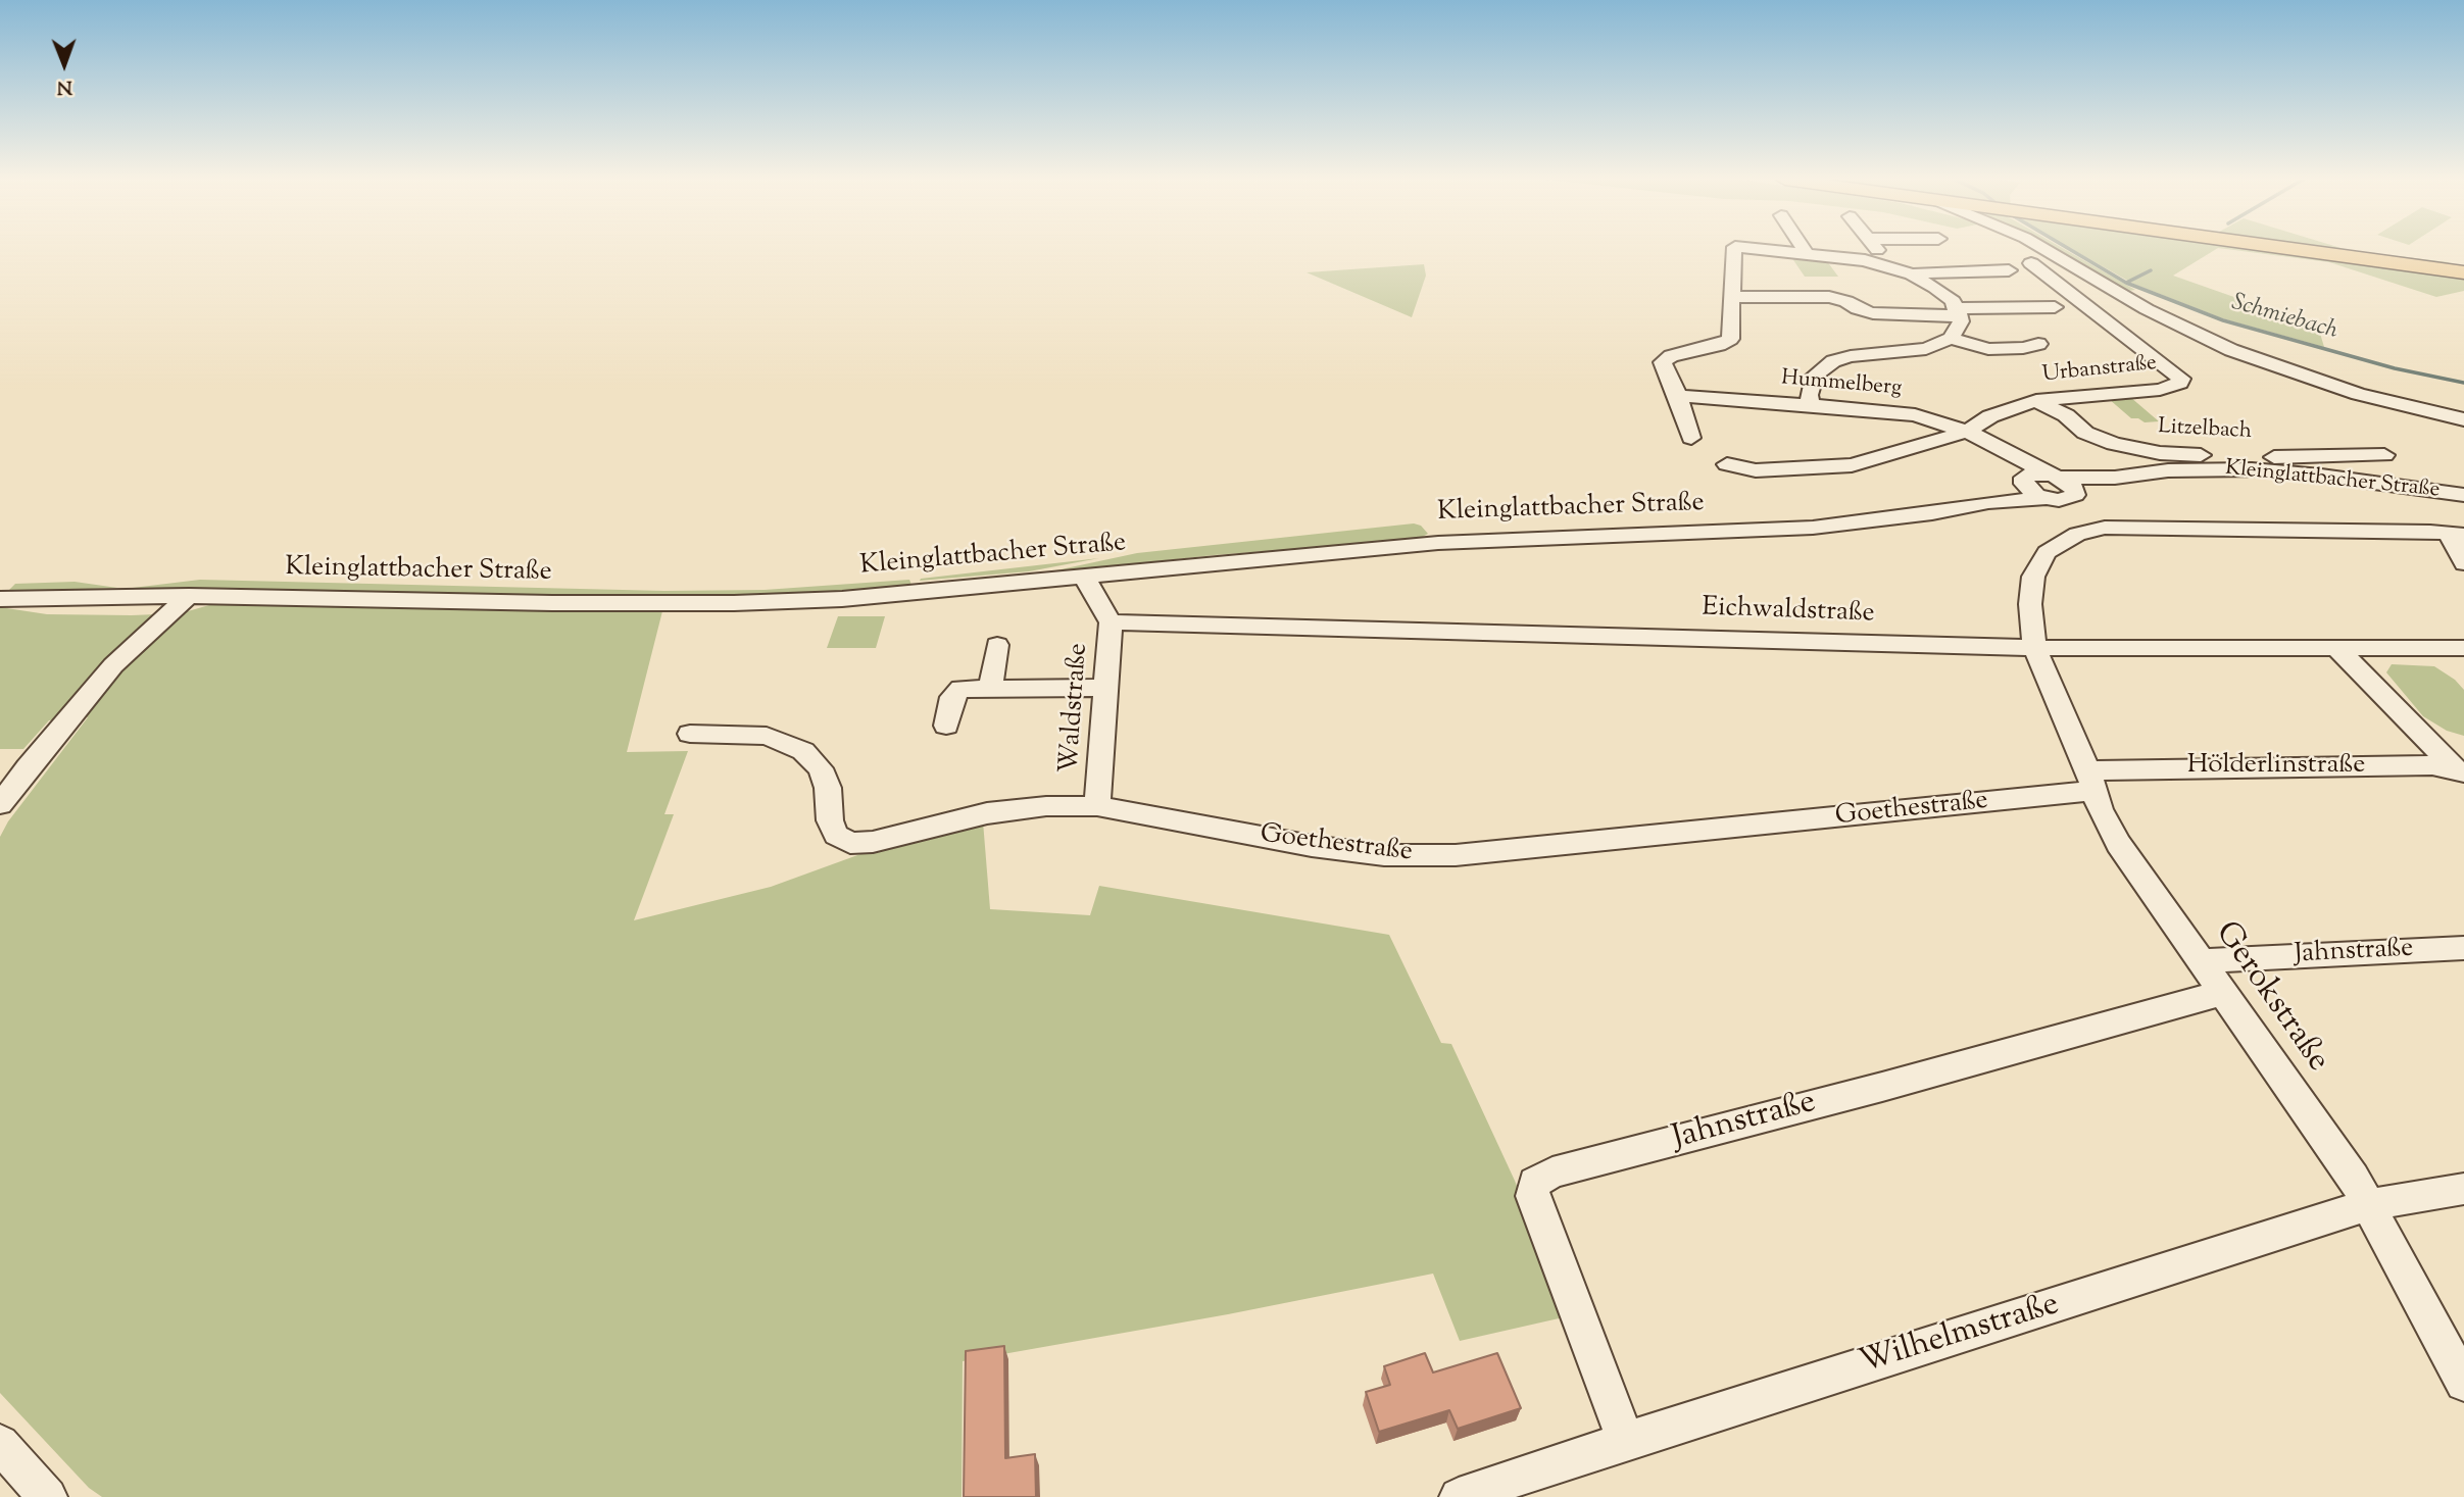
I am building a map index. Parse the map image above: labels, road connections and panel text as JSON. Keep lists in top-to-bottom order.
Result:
{
  "streets": {
    "street": [
      "Urbanstraße",
      "Hummelberg",
      "Litzelbach",
      "Kleinglattbacher Straße",
      "Eichwaldstraße",
      "Waldstraße",
      "Hölderlinstraße",
      "Goethestraße",
      "Jahnstraße",
      "Gerokstraße",
      "Wilhelmstraße"
    ]
  },
  "crossings": [
    ["Urbanstraße", "Hummelberg"],
    ["Urbanstraße", "Litzelbach"],
    ["Hummelberg", "Kleinglattbacher Straße"],
    ["Kleinglattbacher Straße", "Waldstraße"],
    ["Eichwaldstraße", "Waldstraße"],
    ["Eichwaldstraße", "Gerokstraße"],
    ["Waldstraße", "Goethestraße"],
    ["Hölderlinstraße", "Goethestraße"],
    ["Hölderlinstraße", "Gerokstraße"],
    ["Goethestraße", "Gerokstraße"],
    ["Jahnstraße", "Gerokstraße"],
    ["Jahnstraße", "Wilhelmstraße"],
    ["Gerokstraße", "Wilhelmstraße"]
  ],
  "water": ["Schmiebach"],
  "north": "bottom"
}
